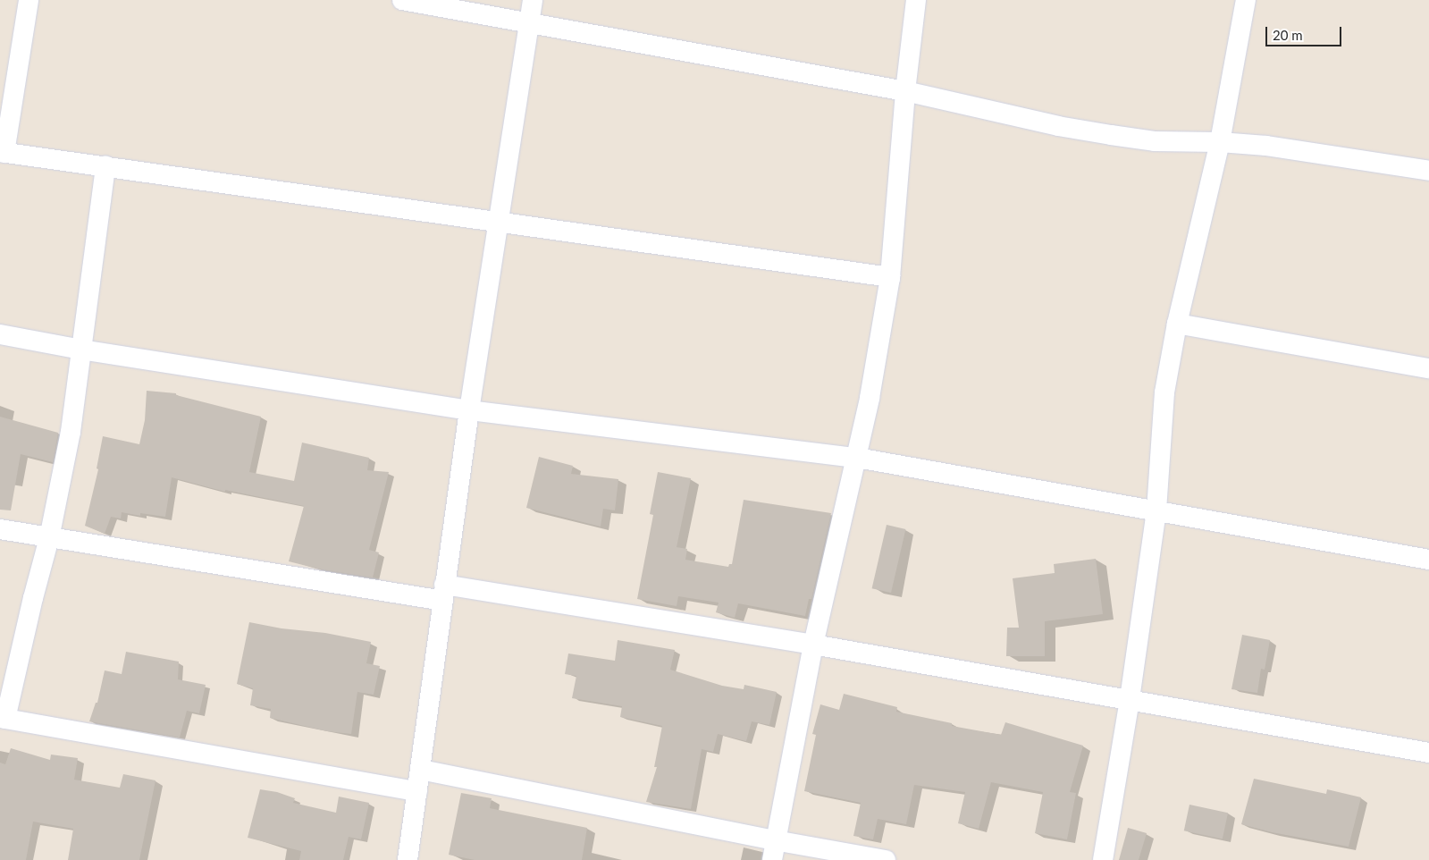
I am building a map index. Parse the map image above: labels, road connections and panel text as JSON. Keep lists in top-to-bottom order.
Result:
{
  "scale_bar": "20 m"
}
